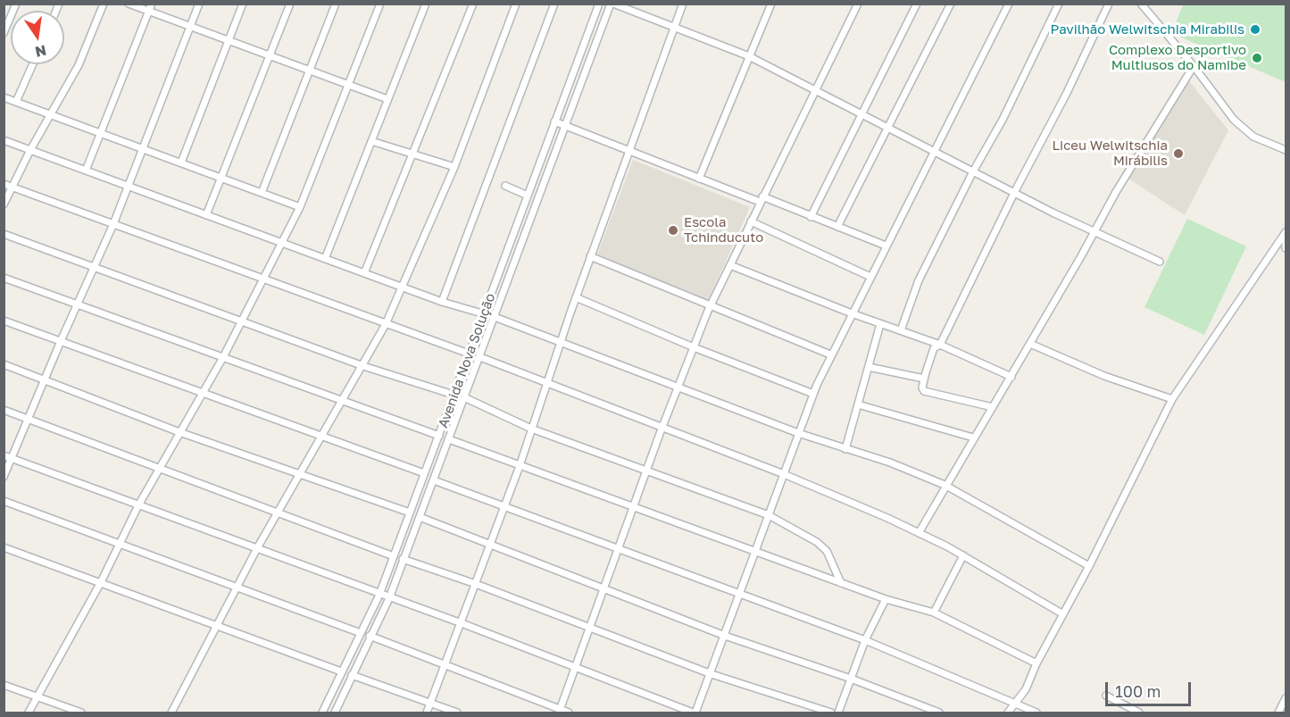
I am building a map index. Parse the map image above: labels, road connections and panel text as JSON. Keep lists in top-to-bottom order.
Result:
{
  "streets": {
    "street": ["Avenida Nova Solução"]
  },
  "places": [
    "Pavilhão Welwitschia Mirabilis",
    "Complexo Desportivo Multiusos do Namibe",
    "Liceu Welwitschia Mirábilis",
    "Escola Tchinducuto"
  ],
  "scale_bar": "100 m",
  "north": "bottom"
}
